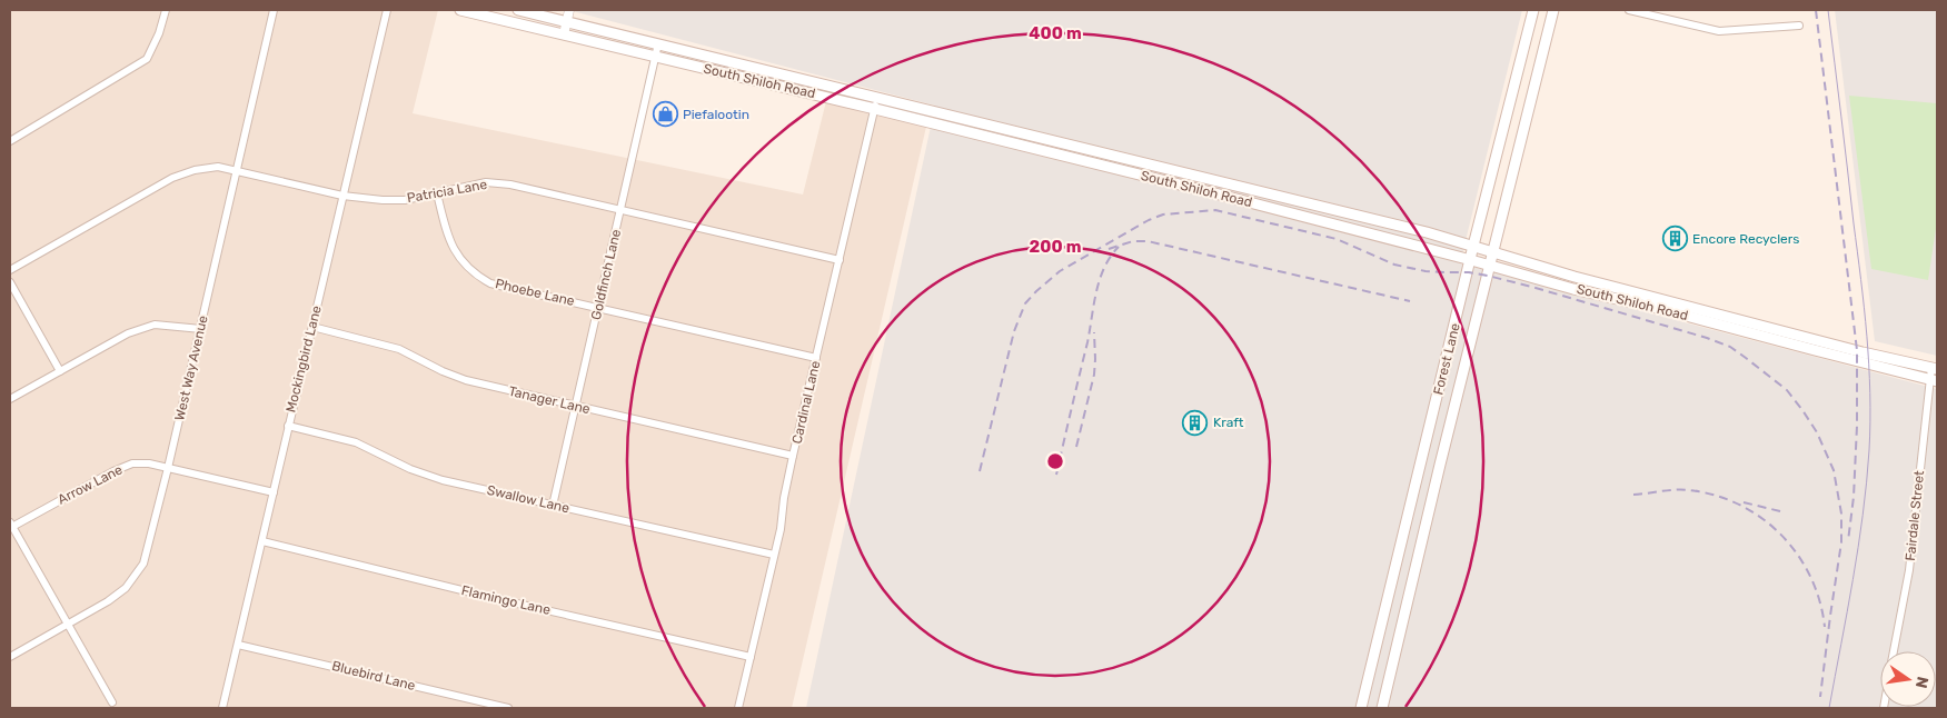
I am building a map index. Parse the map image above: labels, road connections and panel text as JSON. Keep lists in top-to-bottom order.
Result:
{
  "streets": {
    "main road": ["South Shiloh Road", "Forest Lane"],
    "street": [
      "Patricia Lane",
      "Goldfinch Lane",
      "Phoebe Lane",
      "Mockingbird Lane",
      "West Way Avenue",
      "Tanager Lane",
      "Cardinal Lane",
      "Arrow Lane",
      "Swallow Lane",
      "Fairdale Street",
      "Flamingo Lane",
      "Bluebird Lane"
    ]
  },
  "crossings": [
    ["South Shiloh Road", "Goldfinch Lane"],
    ["South Shiloh Road", "Forest Lane"],
    ["South Shiloh Road", "Cardinal Lane"],
    ["South Shiloh Road", "Fairdale Street"],
    ["Patricia Lane", "Goldfinch Lane"],
    ["Patricia Lane", "Phoebe Lane"],
    ["Patricia Lane", "Mockingbird Lane"],
    ["Patricia Lane", "West Way Avenue"],
    ["Patricia Lane", "Cardinal Lane"],
    ["Goldfinch Lane", "Phoebe Lane"],
    ["Goldfinch Lane", "Tanager Lane"],
    ["Goldfinch Lane", "Swallow Lane"],
    ["Phoebe Lane", "Cardinal Lane"],
    ["Mockingbird Lane", "Tanager Lane"],
    ["Mockingbird Lane", "Arrow Lane"],
    ["Mockingbird Lane", "Swallow Lane"],
    ["Mockingbird Lane", "Flamingo Lane"],
    ["Mockingbird Lane", "Bluebird Lane"],
    ["West Way Avenue", "Arrow Lane"],
    ["Tanager Lane", "Cardinal Lane"],
    ["Cardinal Lane", "Swallow Lane"],
    ["Cardinal Lane", "Flamingo Lane"]
  ],
  "places": {
    "shop": ["Piefalootin"],
    "building": ["Encore Recyclers", "Kraft"]
  },
  "north": "right",
  "rings": ["400 m", "200 m"]
}
